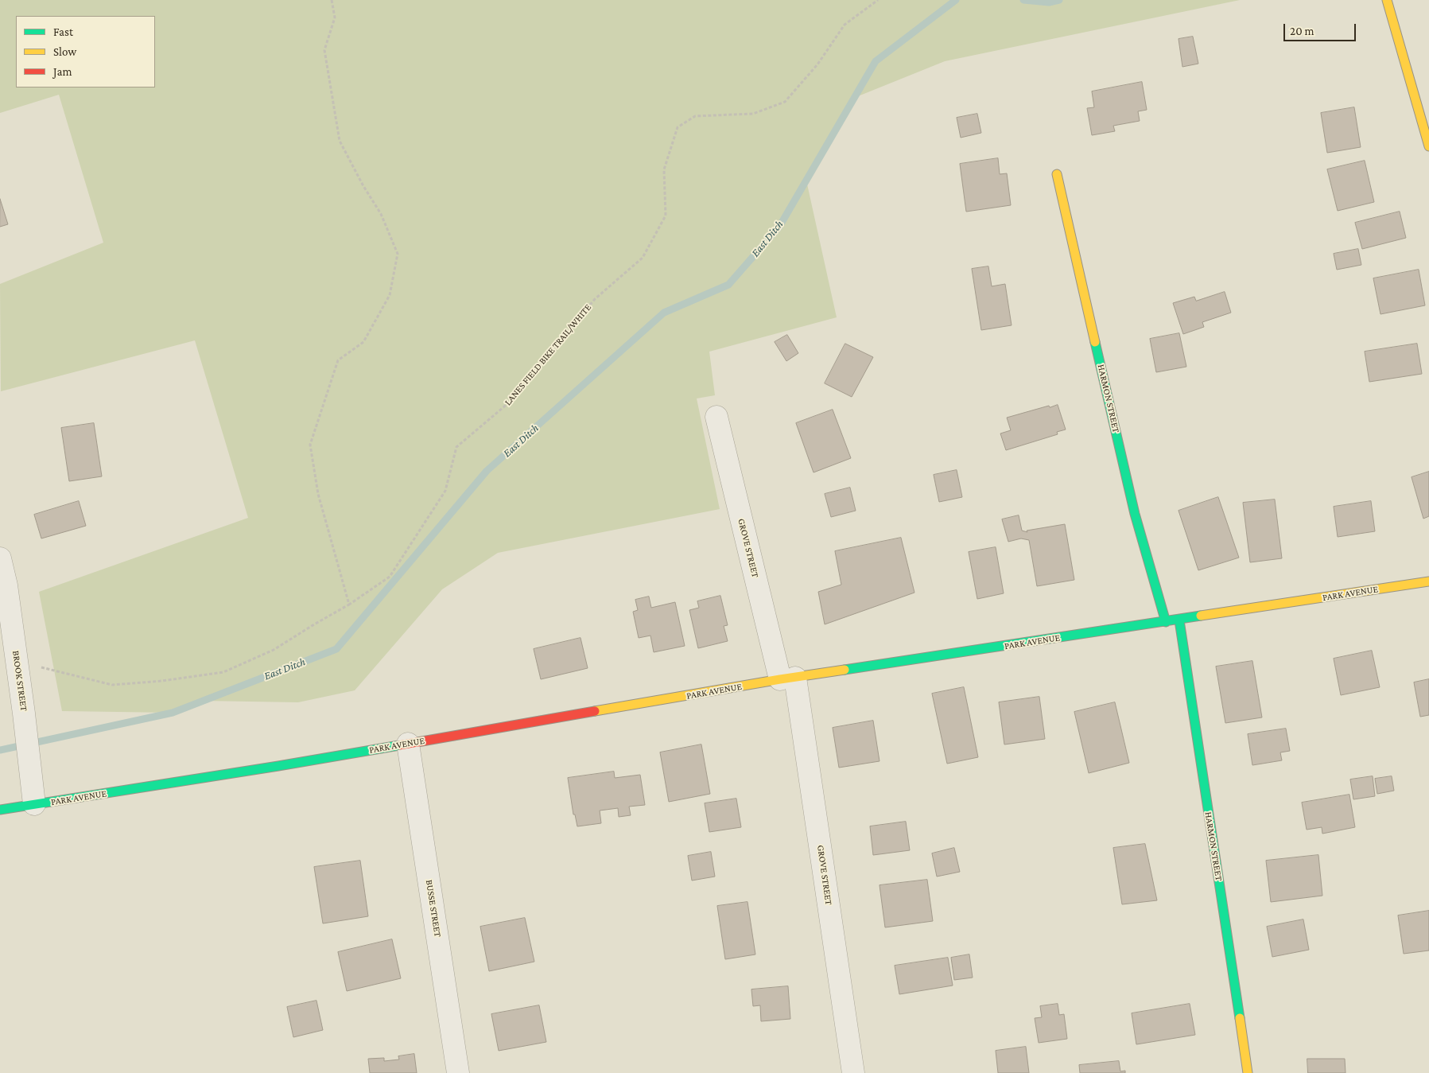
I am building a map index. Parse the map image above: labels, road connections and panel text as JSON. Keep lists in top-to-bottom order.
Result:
{
  "streets": {
    "street": [
      "HARMON STREET",
      "GROVE STREET",
      "PARK AVENUE",
      "BROOK STREET",
      "BUSSE STREET"
    ],
    "path": ["LANES FIELD BIKE TRAIL/WHITE"]
  },
  "crossings": [
    ["LANES FIELD BIKE TRAIL/WHITE", "BROOK STREET"],
    ["HARMON STREET", "PARK AVENUE"],
    ["GROVE STREET", "PARK AVENUE"],
    ["PARK AVENUE", "BROOK STREET"],
    ["PARK AVENUE", "BUSSE STREET"]
  ],
  "water": ["East Ditch"],
  "legend": ["Fast", "Slow", "Jam"],
  "scale_bar": "20 m"
}
